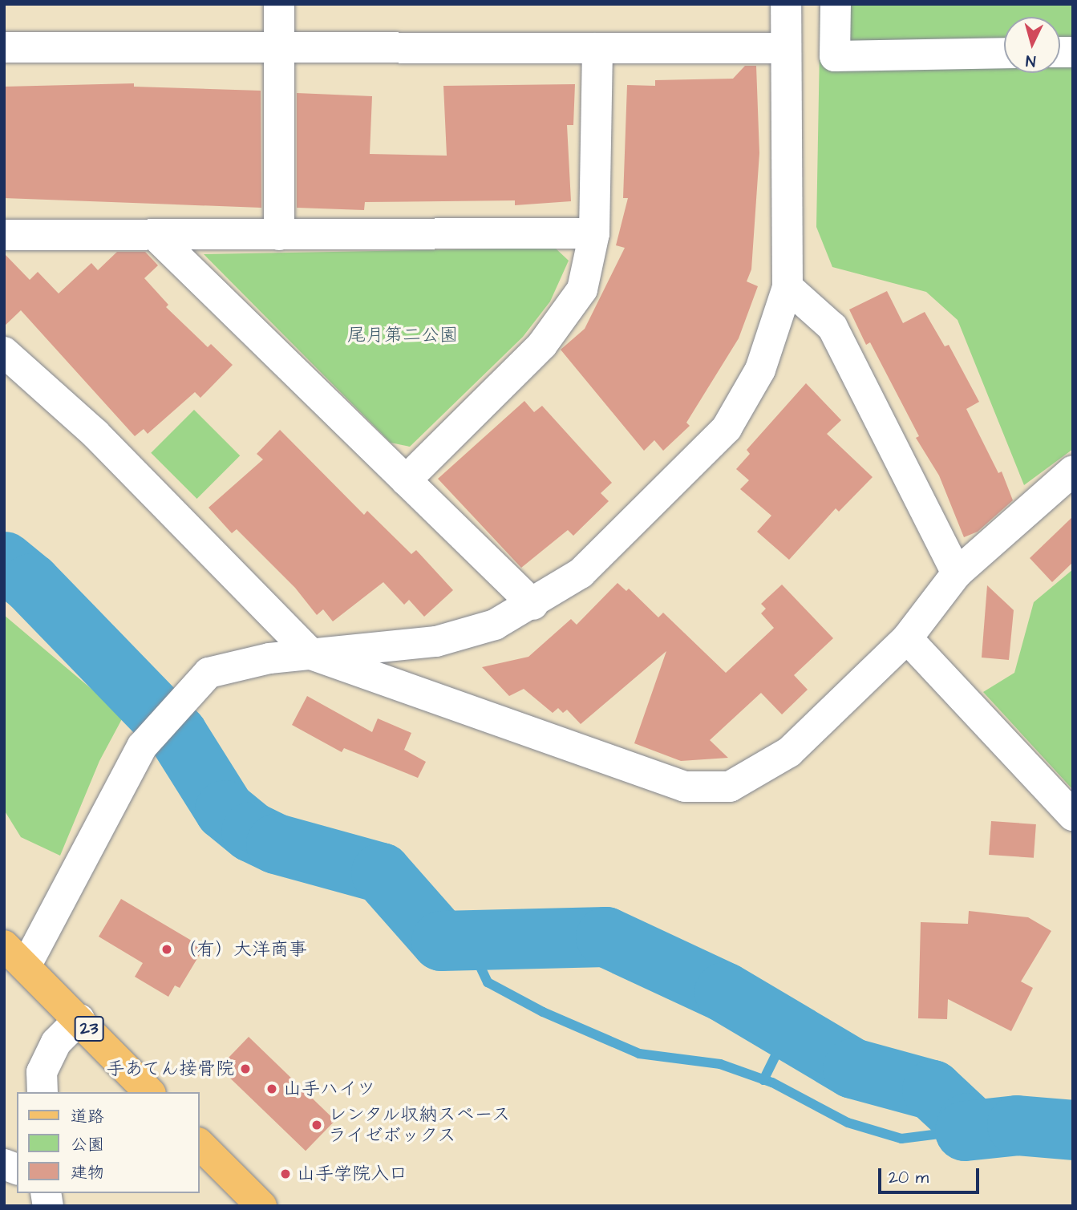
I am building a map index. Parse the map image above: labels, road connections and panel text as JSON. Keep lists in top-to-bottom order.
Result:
{
  "streets": {
    "main road": ["23"]
  },
  "parks": ["尾月第二公園"],
  "places": [
    "（有）大洋商事",
    "手あてん接骨院",
    "山手ハイツ",
    "レンタル収納スペース ライゼボックス",
    "山手学院入口"
  ],
  "legend": ["道路", "公園", "建物"],
  "scale_bar": "20 m",
  "north": "bottom"
}
